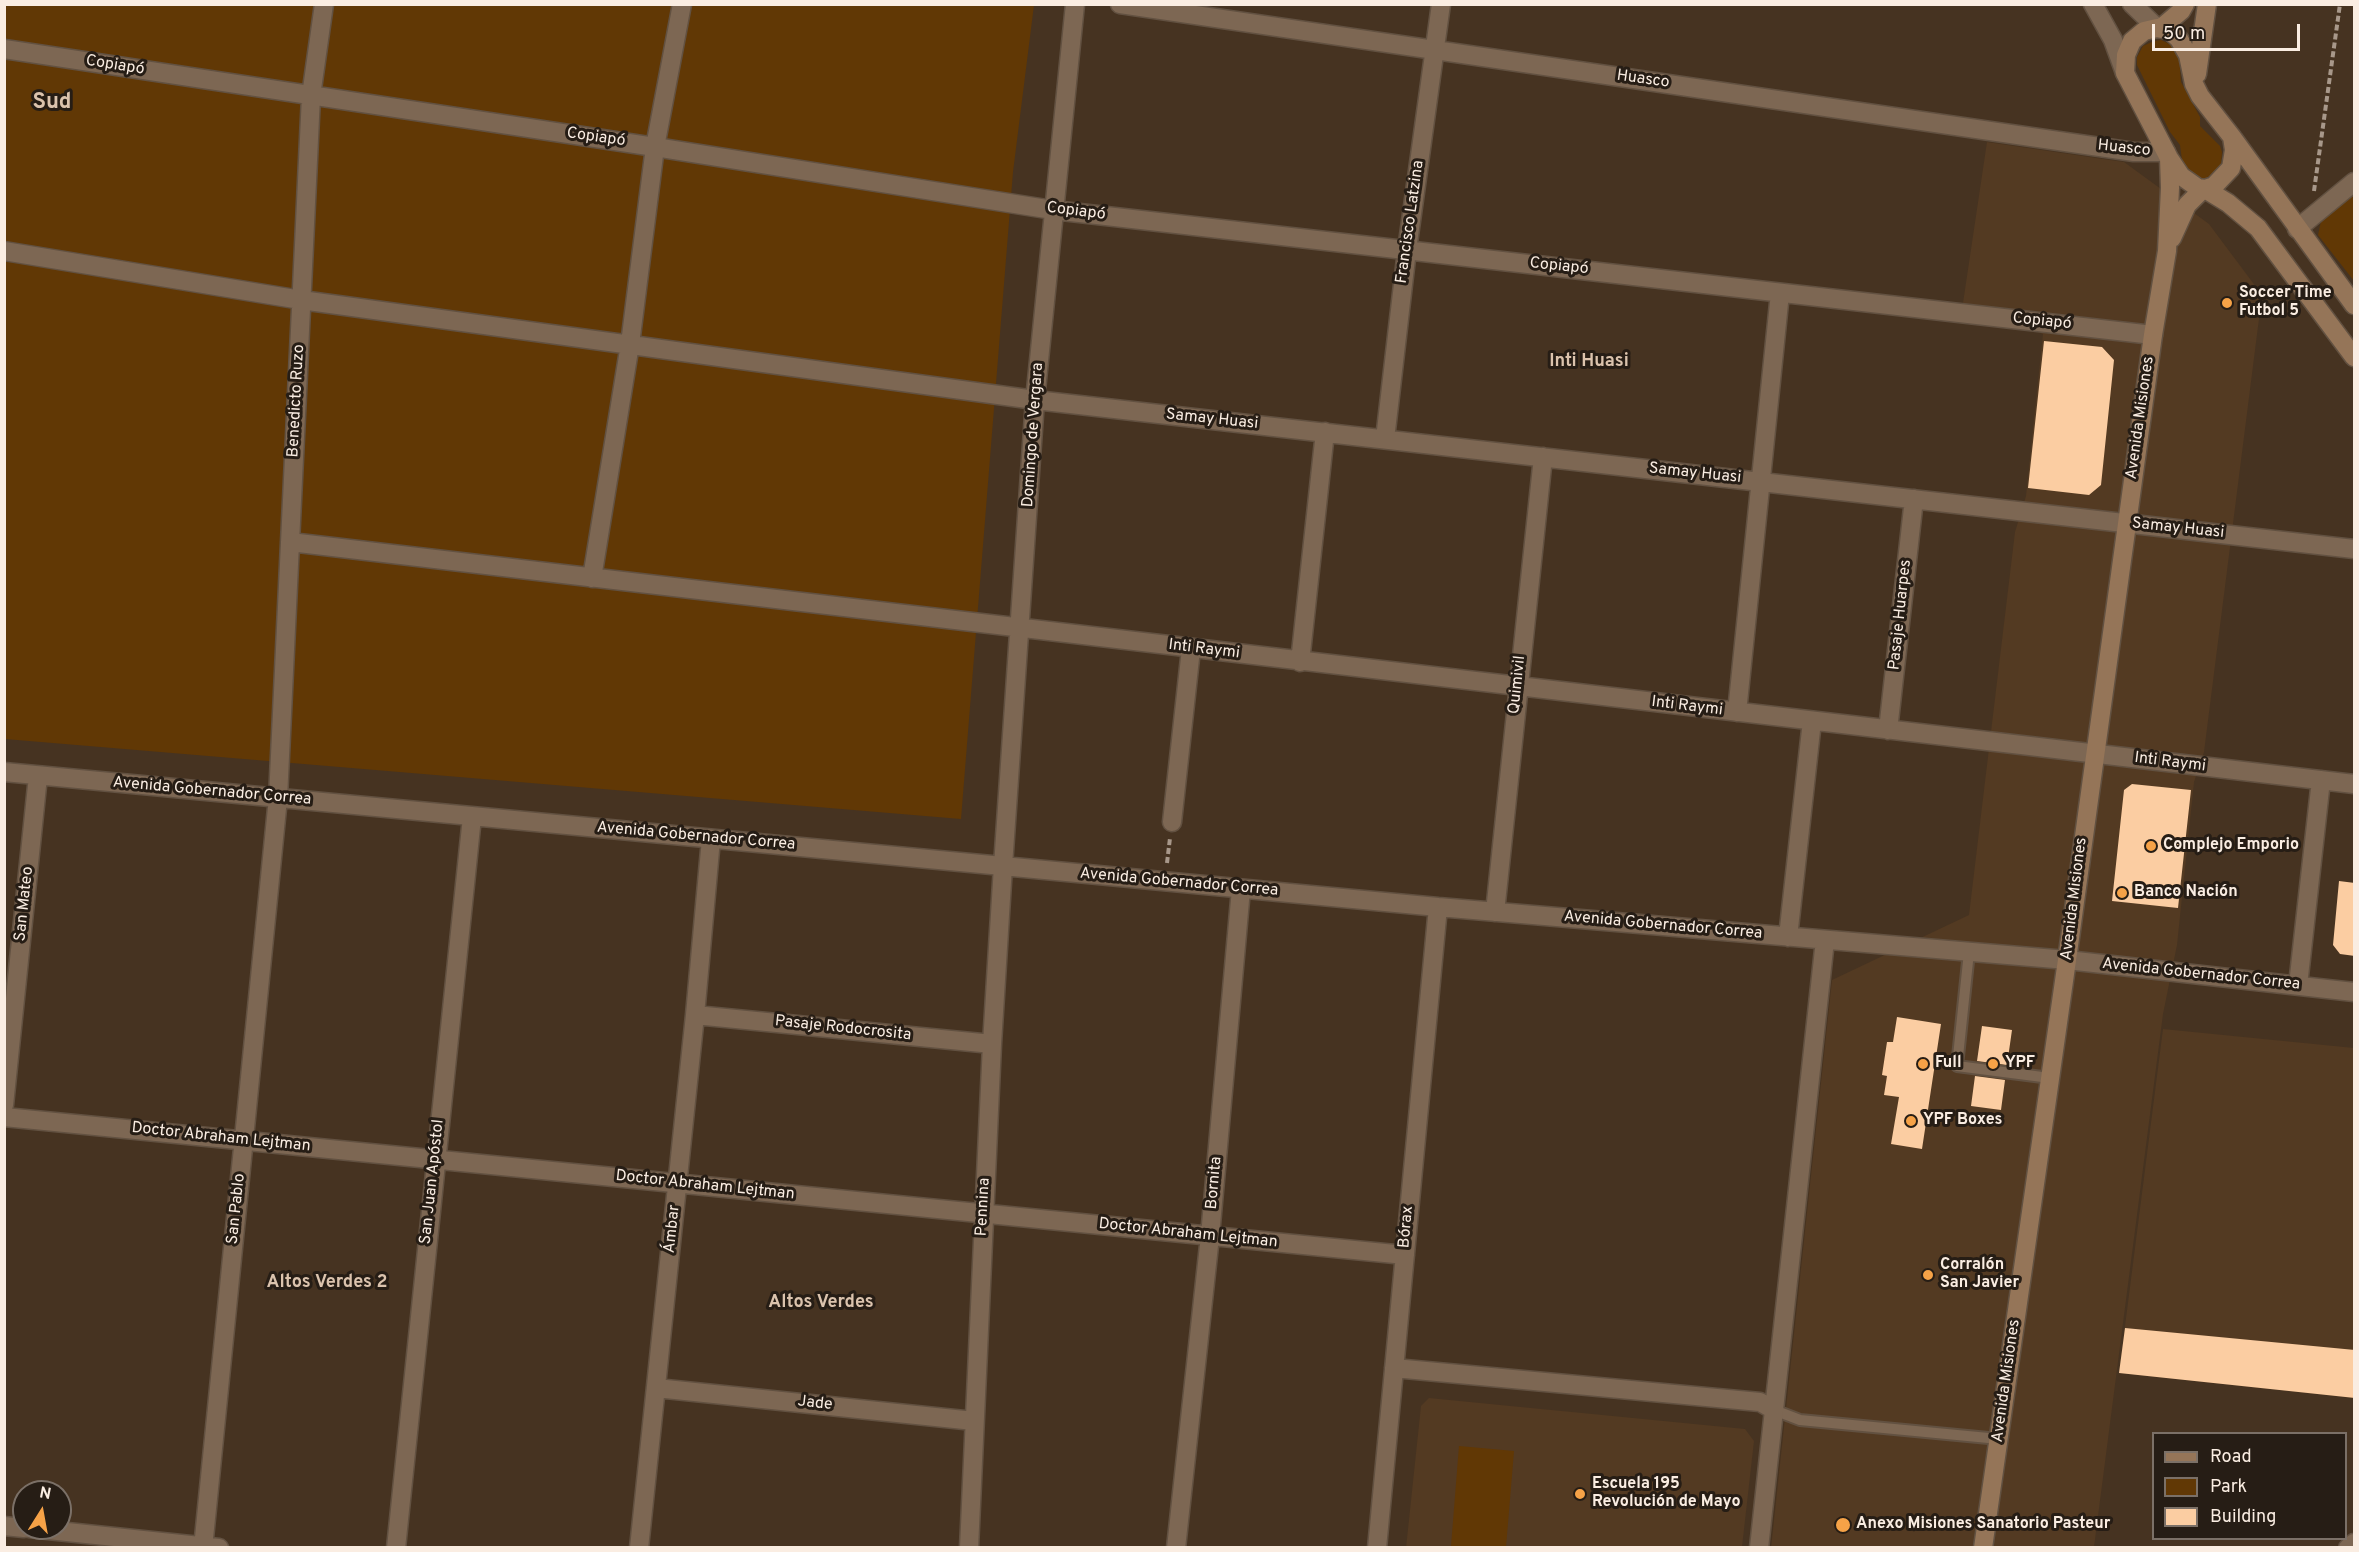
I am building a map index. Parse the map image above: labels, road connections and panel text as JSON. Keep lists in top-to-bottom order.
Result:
{
  "streets": {
    "main road": ["Avenida Misiones"],
    "street": [
      "Copiapó",
      "Huasco",
      "Francisco Latzina",
      "Benedicto Ruzo",
      "Samay Huasi",
      "Domingo de Vergara",
      "Pasaje Huarpes",
      "Inti Raymi",
      "Quimivil",
      "Avenida Gobernador Correa",
      "San Mateo",
      "Pasaje Rodocrosita",
      "Doctor Abraham Lejtman",
      "San Juan Apóstol",
      "Bornita",
      "Pennina",
      "San Pablo",
      "Bórax",
      "Ámbar",
      "Jade"
    ]
  },
  "crossings": [
    ["Copiapó", "Francisco Latzina"],
    ["Copiapó", "Benedicto Ruzo"],
    ["Copiapó", "Avenida Misiones"],
    ["Copiapó", "Domingo de Vergara"],
    ["Huasco", "Francisco Latzina"],
    ["Huasco", "Avenida Misiones"],
    ["Francisco Latzina", "Samay Huasi"],
    ["Benedicto Ruzo", "Samay Huasi"],
    ["Benedicto Ruzo", "Inti Raymi"],
    ["Benedicto Ruzo", "Avenida Gobernador Correa"],
    ["Benedicto Ruzo", "San Pablo"],
    ["Avenida Misiones", "Samay Huasi"],
    ["Avenida Misiones", "Inti Raymi"],
    ["Avenida Misiones", "Avenida Gobernador Correa"],
    ["Samay Huasi", "Domingo de Vergara"],
    ["Samay Huasi", "Pasaje Huarpes"],
    ["Samay Huasi", "Quimivil"],
    ["Domingo de Vergara", "Inti Raymi"],
    ["Domingo de Vergara", "Avenida Gobernador Correa"],
    ["Domingo de Vergara", "Pennina"],
    ["Pasaje Huarpes", "Inti Raymi"],
    ["Inti Raymi", "Quimivil"],
    ["Quimivil", "Avenida Gobernador Correa"],
    ["Avenida Gobernador Correa", "San Mateo"],
    ["Avenida Gobernador Correa", "San Juan Apóstol"],
    ["Avenida Gobernador Correa", "Bornita"],
    ["Avenida Gobernador Correa", "Pennina"],
    ["Avenida Gobernador Correa", "San Pablo"],
    ["Avenida Gobernador Correa", "Bórax"],
    ["Avenida Gobernador Correa", "Ámbar"],
    ["Pasaje Rodocrosita", "Pennina"],
    ["Pasaje Rodocrosita", "Ámbar"],
    ["Doctor Abraham Lejtman", "San Juan Apóstol"],
    ["Doctor Abraham Lejtman", "Bornita"],
    ["Doctor Abraham Lejtman", "Pennina"],
    ["Doctor Abraham Lejtman", "San Pablo"],
    ["Doctor Abraham Lejtman", "Bórax"],
    ["Doctor Abraham Lejtman", "Ámbar"],
    ["Pennina", "Jade"],
    ["Ámbar", "Jade"]
  ],
  "districts": [
    "Sud",
    "Inti Huasi",
    "Altos Verdes 2",
    "Altos Verdes"
  ],
  "places": [
    "Soccer Time Futbol 5",
    "Complejo Emporio",
    "Banco Nación",
    "Full",
    "YPF",
    "YPF Boxes",
    "Corralón San Javier",
    "Escuela 195 Revolución de Mayo",
    "Anexo Misiones Sanatorio Pasteur"
  ],
  "legend": ["Road", "Park", "Building"],
  "scale_bar": "50 m",
  "north": "top"
}
